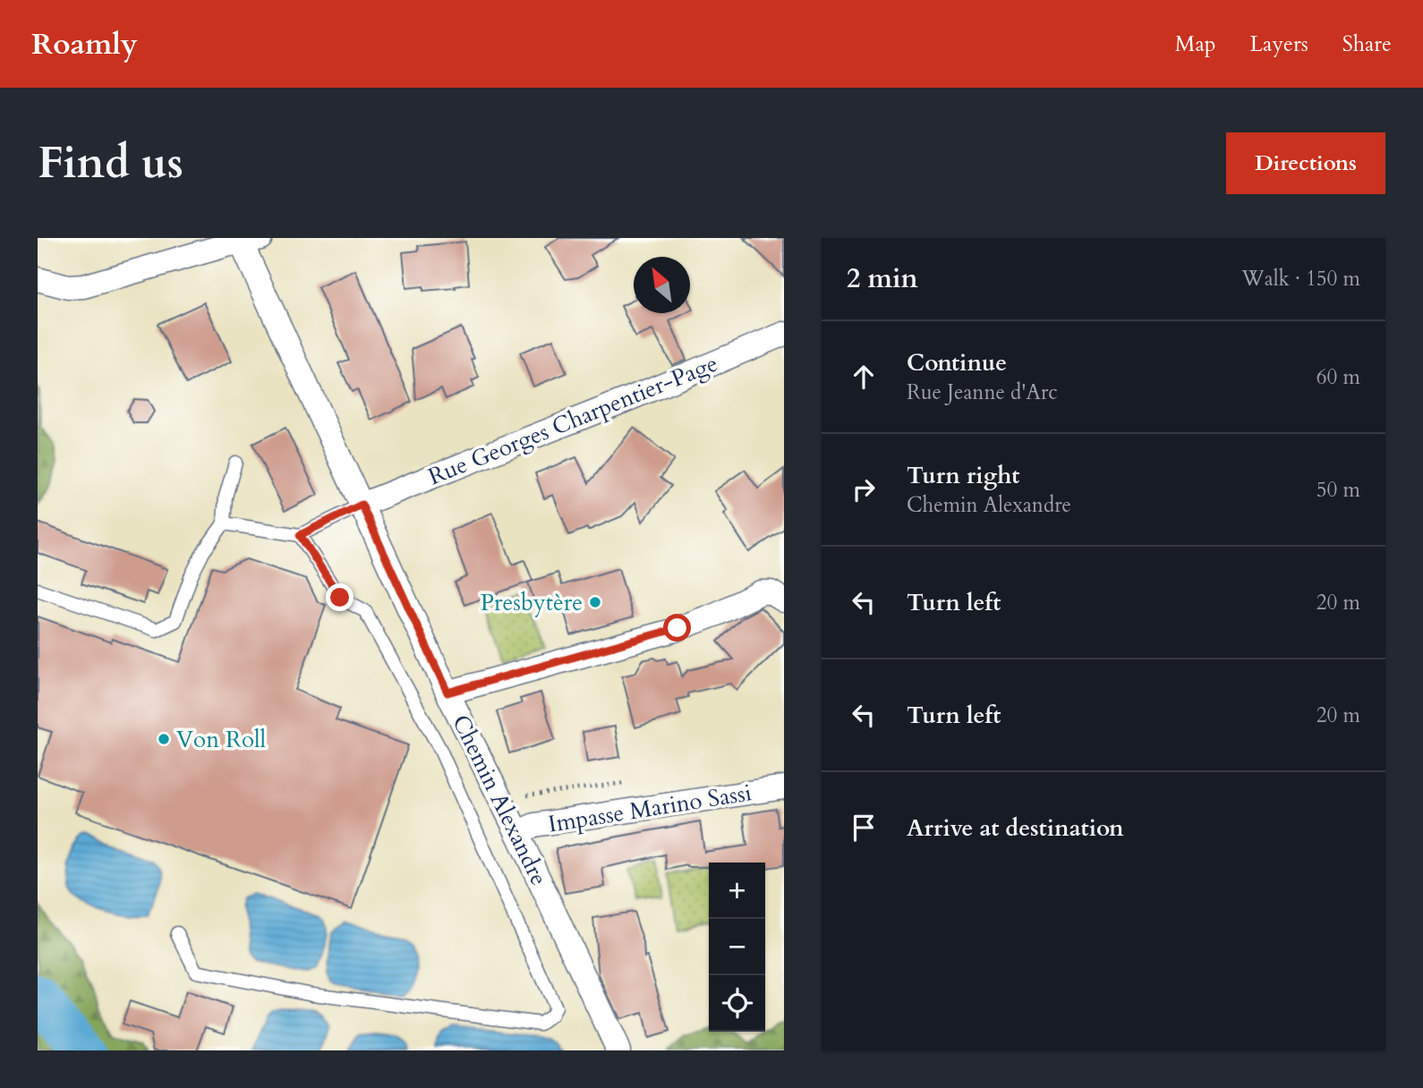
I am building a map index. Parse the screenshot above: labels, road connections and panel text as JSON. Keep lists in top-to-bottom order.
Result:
{
  "streets": {
    "street": ["Rue Georges Charpentier-Page", "Chemin Alexandre", "Impasse Marino Sassi"]
  },
  "crossings": [
    ["Rue Georges Charpentier-Page", "Chemin Alexandre"],
    ["Chemin Alexandre", "Impasse Marino Sassi"]
  ],
  "places": ["Presbytère", "Von Roll"],
  "north": "top left",
  "page": {
    "header": "Roamly",
    "nav": ["Map", "Layers", "Share"],
    "buttons": "Directions",
    "title": "Find us",
    "heading": ["2 min", "Walk · 150 m"],
    "list": [
      ["Continue", "Rue Jeanne d'Arc", "60 m"],
      ["Turn right", "Chemin Alexandre", "50 m"],
      ["Turn left", "20 m"],
      ["Turn left", "20 m"],
      "Arrive at destination"
    ],
    "map_buttons": ["+", "−"]
  }
}
